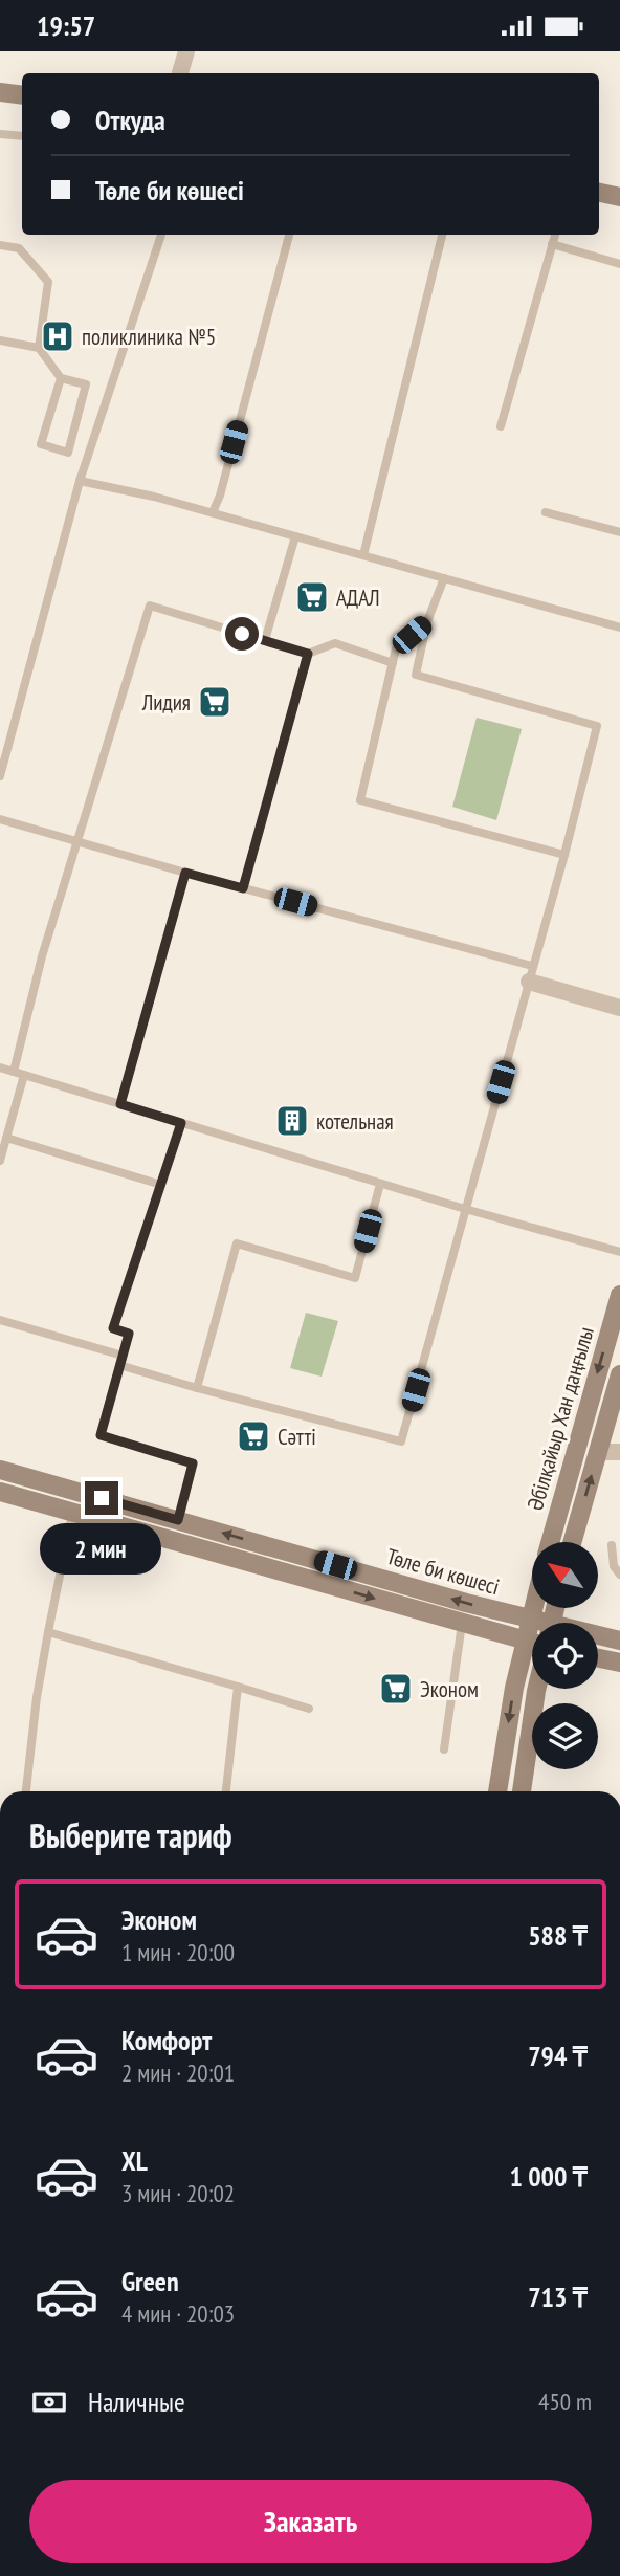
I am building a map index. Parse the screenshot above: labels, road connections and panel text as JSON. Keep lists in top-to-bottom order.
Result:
{
  "streets": {
    "main road": ["Әбілқайыр Хан даңғылы", "Төле би көшесі"]
  },
  "places": {
    "hospital": ["поликлиника №5"],
    "supermarket": [
      "АДАЛ",
      "Лидия",
      "Cәтті",
      "Эконом"
    ],
    "building": ["котельная"]
  },
  "north": "top left",
  "page": {
    "status": "19:57",
    "banner": ["Откуда", "Төле би көшесі"],
    "bubble": "2 мин",
    "heading": "Выберите тариф",
    "list": [
      {
        "name": "Эконом",
        "note": "1 мин · 20:00",
        "value": "588 ₸"
      },
      {
        "name": "Комфорт",
        "note": "2 мин · 20:01",
        "value": "794 ₸"
      },
      {
        "name": "XL",
        "note": "3 мин · 20:02",
        "value": "1 000 ₸"
      },
      {
        "name": "Green",
        "note": "4 мин · 20:03",
        "value": "713 ₸"
      }
    ],
    "pay": ["Наличные", "450 m"],
    "buttons": "Заказать"
  }
}
